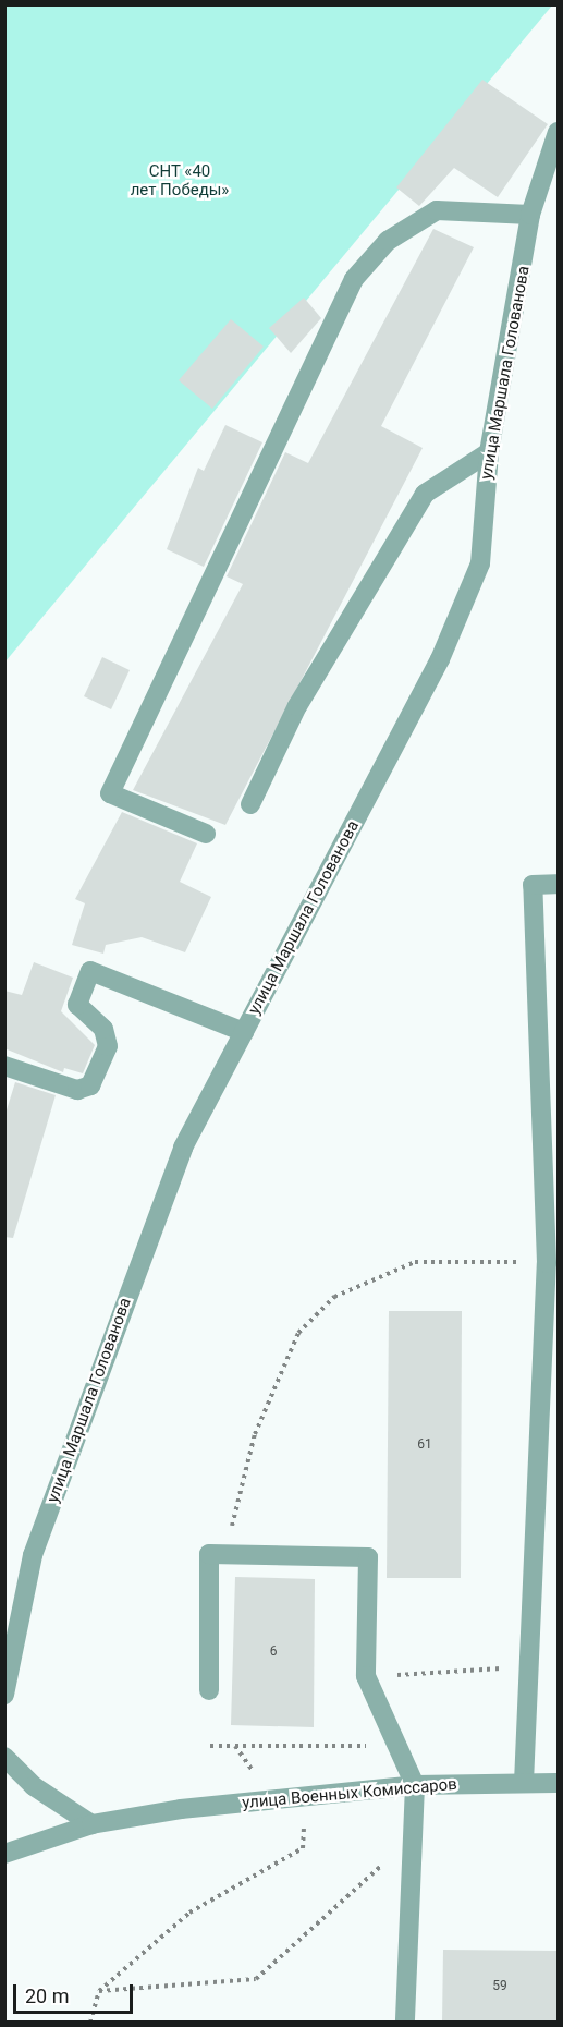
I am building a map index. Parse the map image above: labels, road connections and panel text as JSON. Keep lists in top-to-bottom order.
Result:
{
  "streets": {
    "street": ["улица Маршала Голованова", "улица Военных Комиссаров"]
  },
  "parks": ["СНТ «40 лет Победы»"],
  "house_numbers": ["61", "6", "59"],
  "scale_bar": "20 m"
}
